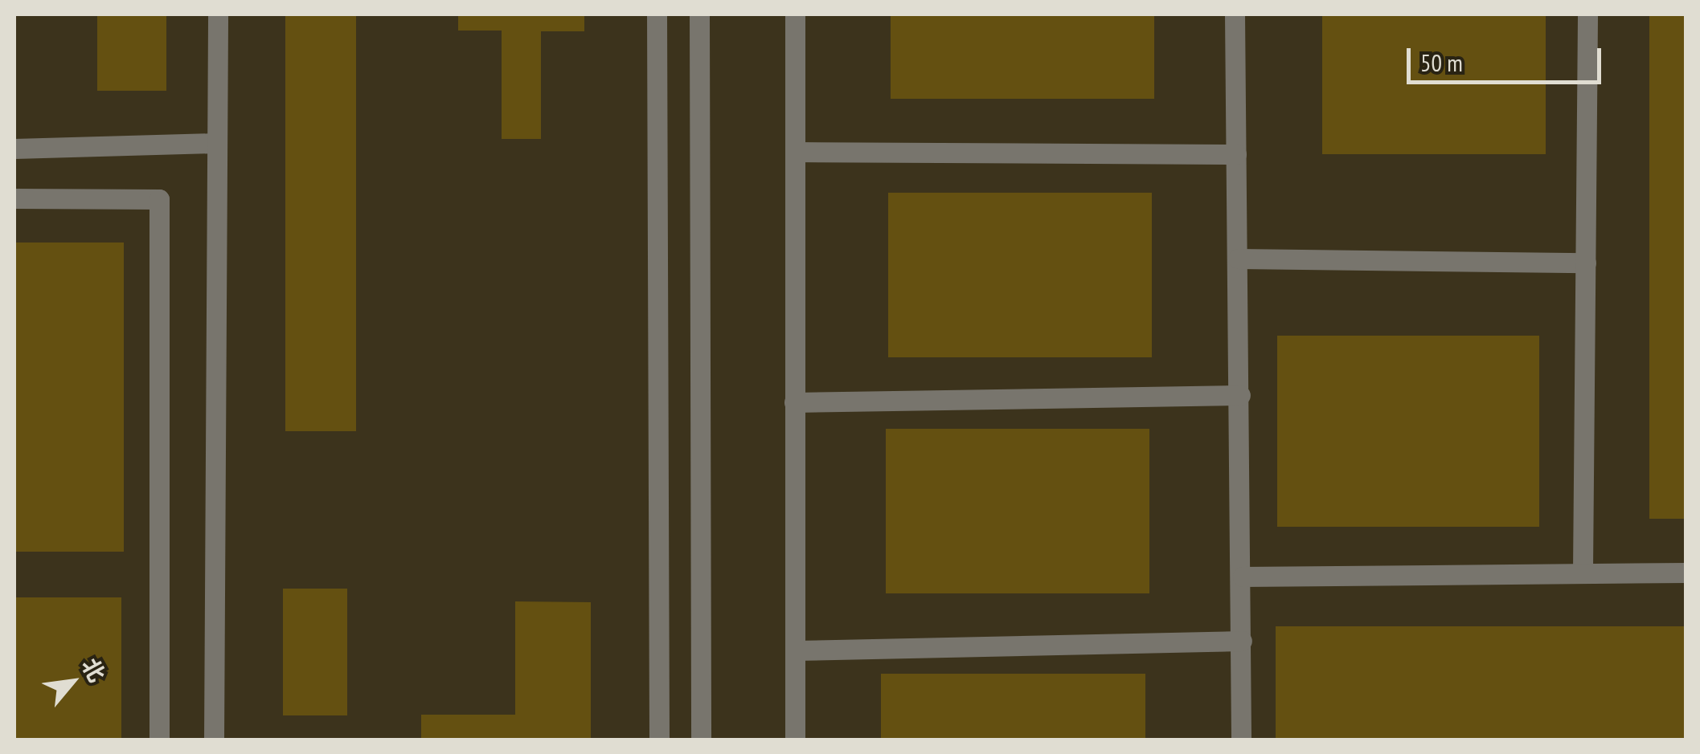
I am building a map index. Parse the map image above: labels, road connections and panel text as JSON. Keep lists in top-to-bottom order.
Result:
{
  "scale_bar": "50 m",
  "north": "top right"
}
